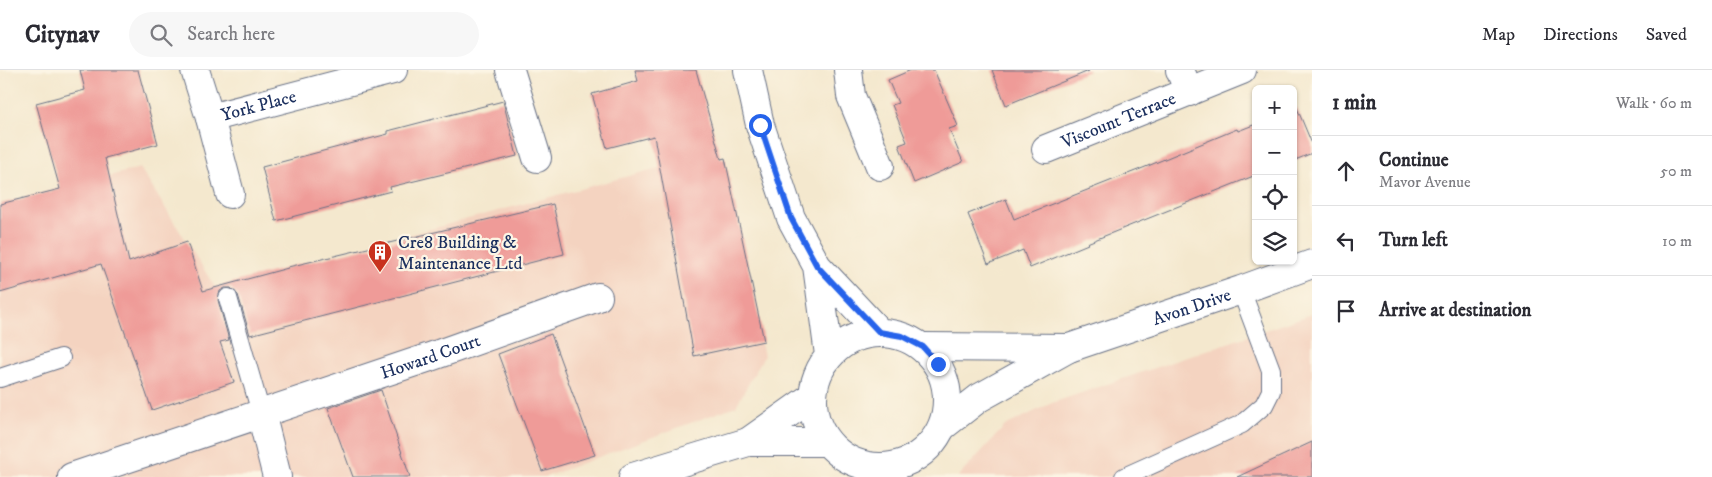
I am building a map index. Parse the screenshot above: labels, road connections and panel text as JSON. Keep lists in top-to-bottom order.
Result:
{
  "streets": {
    "street": [
      "York Place",
      "Viscount Terrace",
      "Avon Drive",
      "Howard Court"
    ]
  },
  "places": {
    "building": ["Cre8 Building & Maintenance Ltd"]
  },
  "page": {
    "header": "Citynav",
    "search": "Search here",
    "nav": ["Map", "Directions", "Saved"],
    "heading": ["1 min", "Walk · 60 m"],
    "map_buttons": ["+", "−"],
    "list": [
      ["Continue", "Mavor Avenue", "50 m"],
      ["Turn left", "10 m"],
      "Arrive at destination"
    ]
  }
}
